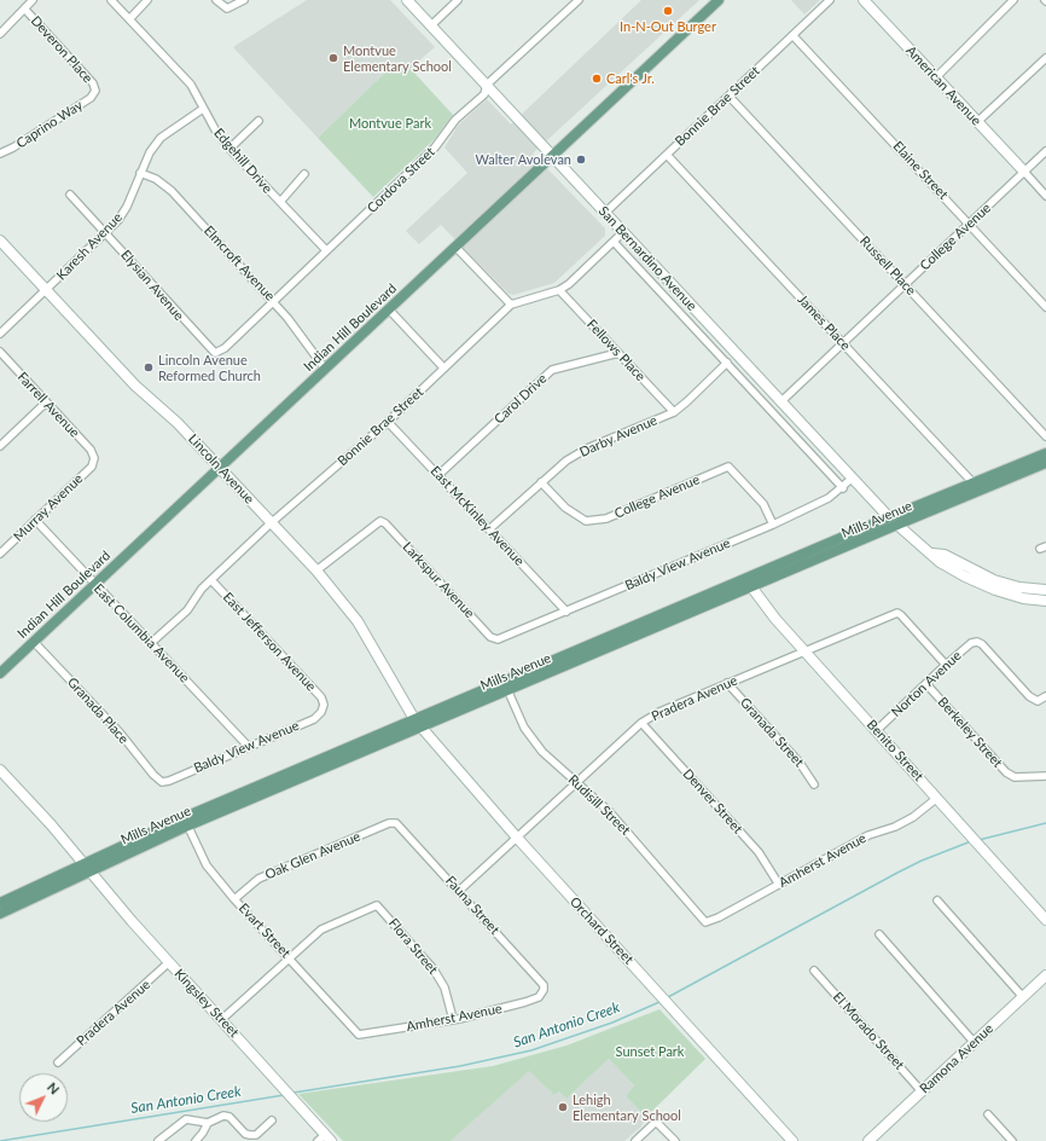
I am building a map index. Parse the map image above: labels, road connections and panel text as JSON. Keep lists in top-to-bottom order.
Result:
{
  "streets": {
    "main road": ["Indian Hill Boulevard", "Mills Avenue"],
    "street": [
      "Deveron Place",
      "American Avenue",
      "Bonnie Brae Street",
      "Caprino Way",
      "Edgehill Drive",
      "Elaine Street",
      "Cordova Street",
      "College Avenue",
      "Karesh Avenue",
      "San Bernardino Avenue",
      "Elmcroft Avenue",
      "Russell Place",
      "Elysian Avenue",
      "James Place",
      "Fellows Place",
      "Carol Drive",
      "Farrell Avenue",
      "Darby Avenue",
      "Lincoln Avenue",
      "Murray Avenue",
      "East McKinley Avenue",
      "Baldy View Avenue",
      "Larkspur Avenue",
      "East Columbia Avenue",
      "East Jefferson Avenue",
      "Norton Avenue",
      "Pradera Avenue",
      "Granada Place",
      "Granada Street",
      "Berkeley Street",
      "Benito Street",
      "Denver Street",
      "Rudisill Street",
      "Oak Glen Avenue",
      "Amherst Avenue",
      "Fauna Street",
      "Evart Street",
      "Orchard Street",
      "Flora Street",
      "Kingsley Street",
      "El Morado Street",
      "Ramona Avenue"
    ]
  },
  "crossings": [
    ["Deveron Place", "Caprino Way"],
    ["American Avenue", "College Avenue"],
    ["Bonnie Brae Street", "Elaine Street"],
    ["Bonnie Brae Street", "San Bernardino Avenue"],
    ["Bonnie Brae Street", "Russell Place"],
    ["Bonnie Brae Street", "James Place"],
    ["Bonnie Brae Street", "Fellows Place"],
    ["Bonnie Brae Street", "Lincoln Avenue"],
    ["Bonnie Brae Street", "East McKinley Avenue"],
    ["Bonnie Brae Street", "East Columbia Avenue"],
    ["Bonnie Brae Street", "East Jefferson Avenue"],
    ["Edgehill Drive", "Cordova Street"],
    ["Edgehill Drive", "Karesh Avenue"],
    ["Elaine Street", "College Avenue"],
    ["Cordova Street", "San Bernardino Avenue"],
    ["Cordova Street", "Elmcroft Avenue"],
    ["Cordova Street", "Elysian Avenue"],
    ["College Avenue", "San Bernardino Avenue"],
    ["College Avenue", "Russell Place"],
    ["College Avenue", "James Place"],
    ["College Avenue", "Darby Avenue"],
    ["College Avenue", "Baldy View Avenue"],
    ["Karesh Avenue", "Elmcroft Avenue"],
    ["Karesh Avenue", "Elysian Avenue"],
    ["Karesh Avenue", "Lincoln Avenue"],
    ["San Bernardino Avenue", "Indian Hill Boulevard"],
    ["San Bernardino Avenue", "Mills Avenue"],
    ["San Bernardino Avenue", "Baldy View Avenue"],
    ["Elmcroft Avenue", "Indian Hill Boulevard"],
    ["James Place", "Mills Avenue"],
    ["Indian Hill Boulevard", "Lincoln Avenue"],
    ["Indian Hill Boulevard", "East Columbia Avenue"],
    ["Indian Hill Boulevard", "Granada Place"],
    ["Fellows Place", "Carol Drive"],
    ["Fellows Place", "Darby Avenue"],
    ["Carol Drive", "East McKinley Avenue"],
    ["Farrell Avenue", "Murray Avenue"],
    ["Darby Avenue", "East McKinley Avenue"],
    ["Lincoln Avenue", "Mills Avenue"],
    ["Lincoln Avenue", "Larkspur Avenue"],
    ["Lincoln Avenue", "Orchard Street"],
    ["Murray Avenue", "East Columbia Avenue"],
    ["East McKinley Avenue", "Baldy View Avenue"],
    ["Mills Avenue", "Benito Street"],
    ["Mills Avenue", "Rudisill Street"],
    ["Mills Avenue", "Evart Street"],
    ["Mills Avenue", "Orchard Street"],
    ["Mills Avenue", "Kingsley Street"],
    ["Baldy View Avenue", "Larkspur Avenue"],
    ["Baldy View Avenue", "East Columbia Avenue"],
    ["Baldy View Avenue", "East Jefferson Avenue"],
    ["Baldy View Avenue", "Granada Place"],
    ["Norton Avenue", "Pradera Avenue"],
    ["Norton Avenue", "Berkeley Street"],
    ["Norton Avenue", "Benito Street"],
    ["Pradera Avenue", "Granada Street"],
    ["Pradera Avenue", "Benito Street"],
    ["Pradera Avenue", "Denver Street"],
    ["Pradera Avenue", "Rudisill Street"],
    ["Pradera Avenue", "Fauna Street"],
    ["Pradera Avenue", "Orchard Street"],
    ["Pradera Avenue", "Kingsley Street"],
    ["Benito Street", "Amherst Avenue"],
    ["Denver Street", "Amherst Avenue"],
    ["Rudisill Street", "Amherst Avenue"],
    ["Oak Glen Avenue", "Fauna Street"],
    ["Oak Glen Avenue", "Evart Street"],
    ["Amherst Avenue", "Fauna Street"],
    ["Amherst Avenue", "Evart Street"],
    ["Amherst Avenue", "Flora Street"],
    ["Evart Street", "Flora Street"],
    ["El Morado Street", "Ramona Avenue"]
  ],
  "water": ["San Antonio Creek"],
  "parks": ["Montvue Park", "Sunset Park"],
  "places": [
    "In-N-Out Burger",
    "Montvue Elementary School",
    "Carl's Jr.",
    "Walter Avolevan",
    "Lincoln Avenue Reformed Church",
    "Lehigh Elementary School"
  ],
  "north": "top right"
}
